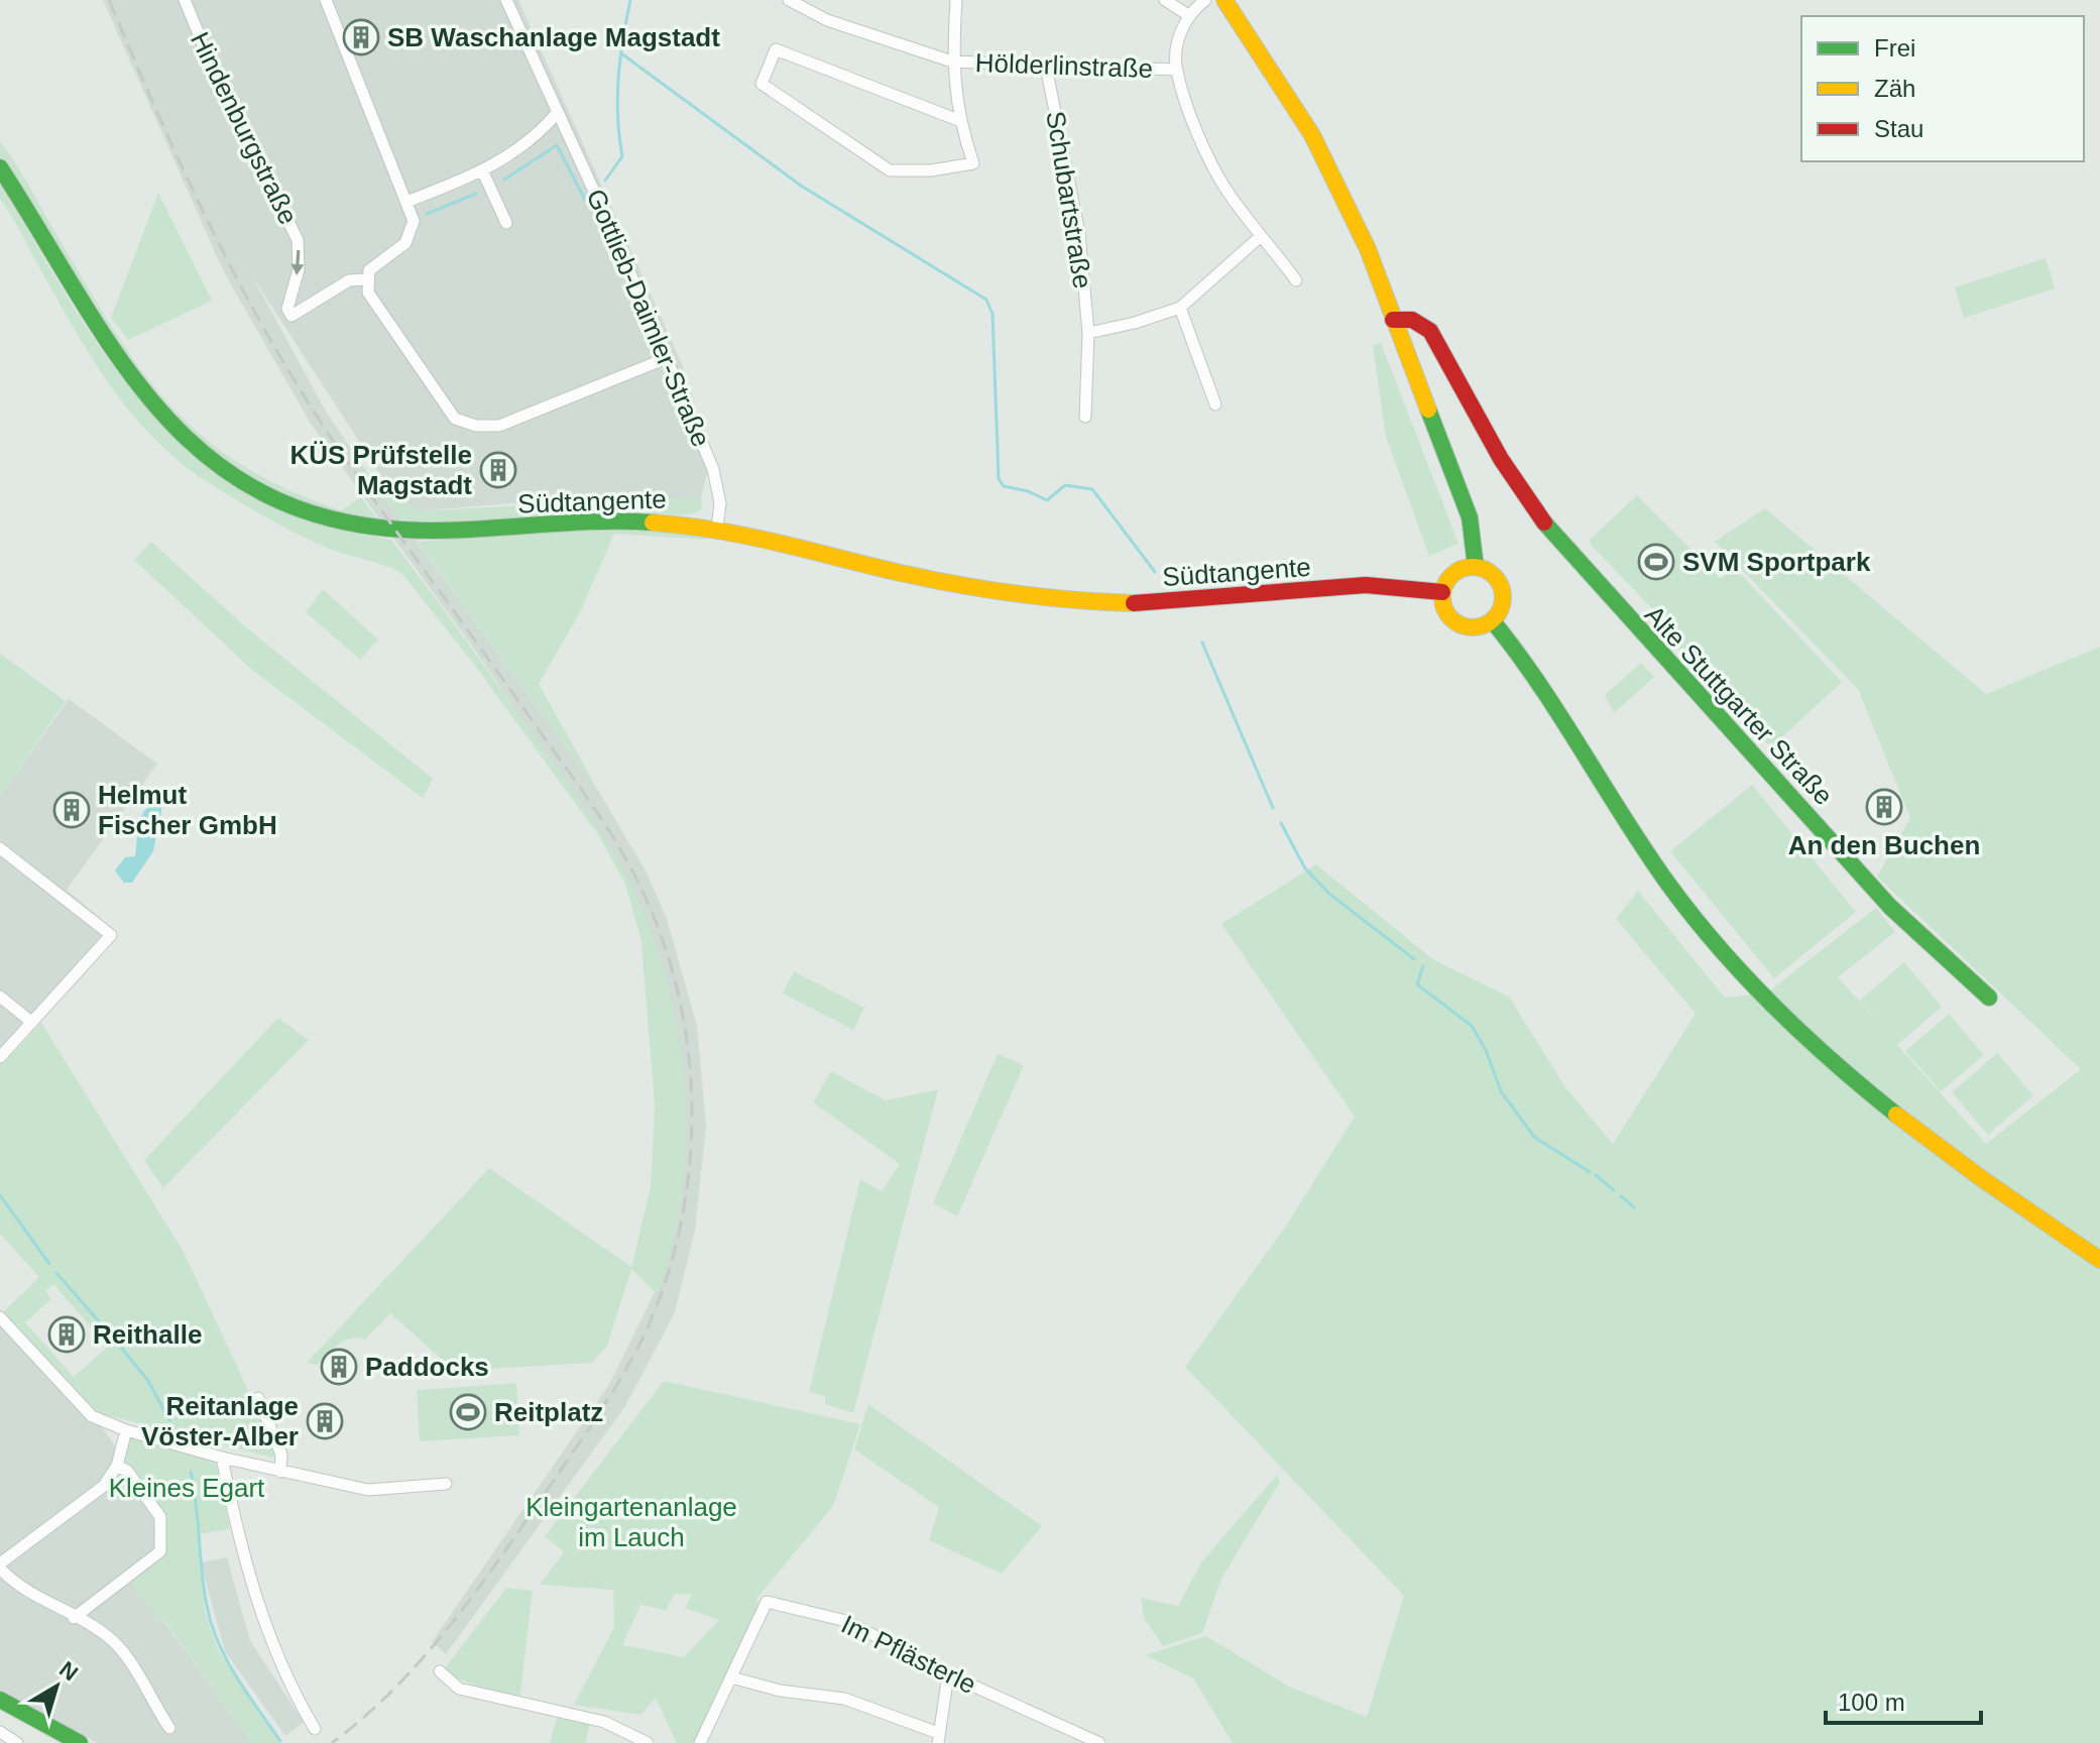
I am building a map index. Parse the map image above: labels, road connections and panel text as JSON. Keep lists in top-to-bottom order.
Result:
{
  "streets": {
    "main road": ["Südtangente", "Alte Stuttgarter Straße"],
    "street": [
      "Hölderlinstraße",
      "Hindenburgstraße",
      "Schubartstraße",
      "Gottlieb-Daimler-Straße",
      "Im Pflästerle"
    ]
  },
  "crossings": [
    ["Hölderlinstraße", "Schubartstraße"],
    ["Gottlieb-Daimler-Straße", "Südtangente"]
  ],
  "parks": ["Kleines Egart", "Kleingartenanlage im Lauch"],
  "places": {
    "building": [
      "SB Waschanlage Magstadt",
      "KÜS Prüfstelle Magstadt",
      "An den Buchen",
      "Helmut Fischer GmbH",
      "Reithalle",
      "Paddocks",
      "Reitanlage Vöster-Alber"
    ],
    "sports": ["SVM Sportpark", "Reitplatz"]
  },
  "legend": ["Frei", "Zäh", "Stau"],
  "scale_bar": "100 m",
  "north": "top right"
}
